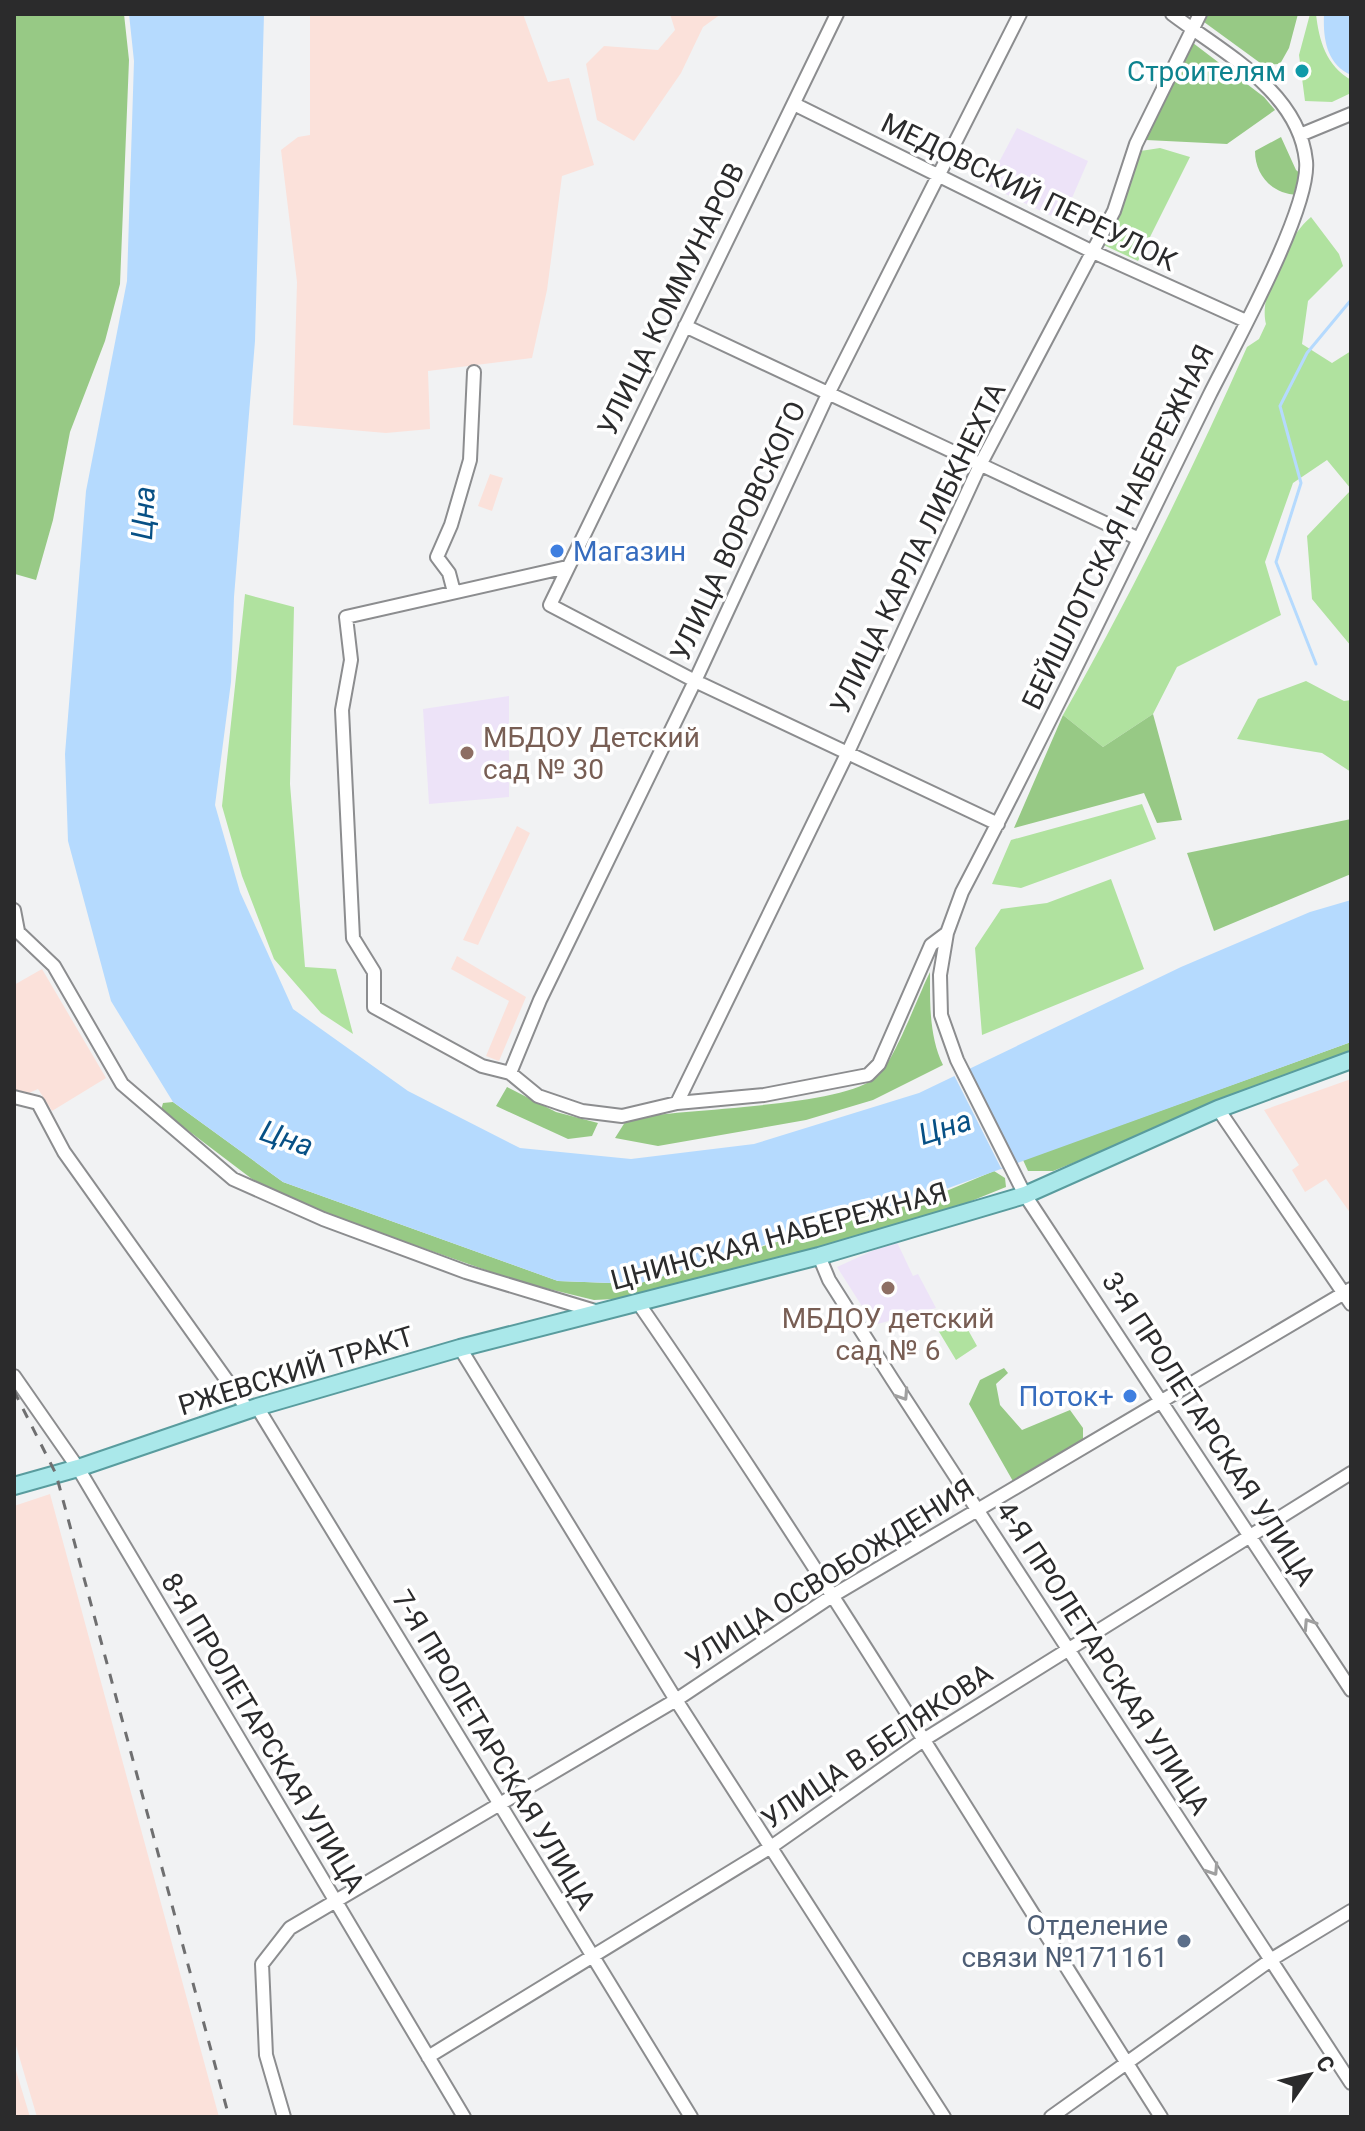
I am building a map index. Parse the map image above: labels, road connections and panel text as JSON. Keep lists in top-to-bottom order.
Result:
{
  "streets": {
    "main road": ["ЦНИНСКАЯ НАБЕРЕЖНАЯ", "РЖЕВСКИЙ ТРАКТ"],
    "street": [
      "МЕДОВСКИЙ ПЕРЕУЛОК",
      "УЛИЦА КОММУНАРОВ",
      "БЕЙШЛОТСКАЯ НАБЕРЕЖНАЯ",
      "УЛИЦА ВОРОВСКОГО",
      "УЛИЦА КАРЛА ЛИБКНЕХТА",
      "3-Я ПРОЛЕТАРСКАЯ УЛИЦА",
      "УЛИЦА ОСВОБОЖДЕНИЯ",
      "4-Я ПРОЛЕТАРСКАЯ УЛИЦА",
      "8-Я ПРОЛЕТАРСКАЯ УЛИЦА",
      "УЛИЦА В.БЕЛЯКОВА",
      "7-Я ПРОЛЕТАРСКАЯ УЛИЦА"
    ]
  },
  "crossings": [
    ["МЕДОВСКИЙ ПЕРЕУЛОК", "УЛИЦА КОММУНАРОВ"],
    ["МЕДОВСКИЙ ПЕРЕУЛОК", "БЕЙШЛОТСКАЯ НАБЕРЕЖНАЯ"],
    ["МЕДОВСКИЙ ПЕРЕУЛОК", "УЛИЦА ВОРОВСКОГО"],
    ["МЕДОВСКИЙ ПЕРЕУЛОК", "УЛИЦА КАРЛА ЛИБКНЕХТА"],
    ["УЛИЦА КОММУНАРОВ", "УЛИЦА ВОРОВСКОГО"],
    ["БЕЙШЛОТСКАЯ НАБЕРЕЖНАЯ", "УЛИЦА ВОРОВСКОГО"],
    ["БЕЙШЛОТСКАЯ НАБЕРЕЖНАЯ", "УЛИЦА КАРЛА ЛИБКНЕХТА"],
    ["БЕЙШЛОТСКАЯ НАБЕРЕЖНАЯ", "3-Я ПРОЛЕТАРСКАЯ УЛИЦА"],
    ["ЦНИНСКАЯ НАБЕРЕЖНАЯ", "РЖЕВСКИЙ ТРАКТ"],
    ["ЦНИНСКАЯ НАБЕРЕЖНАЯ", "3-Я ПРОЛЕТАРСКАЯ УЛИЦА"],
    ["ЦНИНСКАЯ НАБЕРЕЖНАЯ", "4-Я ПРОЛЕТАРСКАЯ УЛИЦА"],
    ["РЖЕВСКИЙ ТРАКТ", "8-Я ПРОЛЕТАРСКАЯ УЛИЦА"],
    ["РЖЕВСКИЙ ТРАКТ", "7-Я ПРОЛЕТАРСКАЯ УЛИЦА"],
    ["3-Я ПРОЛЕТАРСКАЯ УЛИЦА", "УЛИЦА ОСВОБОЖДЕНИЯ"],
    ["3-Я ПРОЛЕТАРСКАЯ УЛИЦА", "УЛИЦА В.БЕЛЯКОВА"],
    ["УЛИЦА ОСВОБОЖДЕНИЯ", "4-Я ПРОЛЕТАРСКАЯ УЛИЦА"],
    ["УЛИЦА ОСВОБОЖДЕНИЯ", "8-Я ПРОЛЕТАРСКАЯ УЛИЦА"],
    ["УЛИЦА ОСВОБОЖДЕНИЯ", "7-Я ПРОЛЕТАРСКАЯ УЛИЦА"],
    ["4-Я ПРОЛЕТАРСКАЯ УЛИЦА", "УЛИЦА В.БЕЛЯКОВА"],
    ["8-Я ПРОЛЕТАРСКАЯ УЛИЦА", "УЛИЦА В.БЕЛЯКОВА"],
    ["УЛИЦА В.БЕЛЯКОВА", "7-Я ПРОЛЕТАРСКАЯ УЛИЦА"]
  ],
  "one_way": ["4-Я ПРОЛЕТАРСКАЯ УЛИЦА"],
  "water": ["Цна"],
  "places": [
    "Строителям",
    "Магазин",
    "МБДОУ Детский сад № 30",
    "МБДОУ детский сад № 6",
    "Поток+",
    "Отделение связи №171161"
  ],
  "north": "top right"
}
